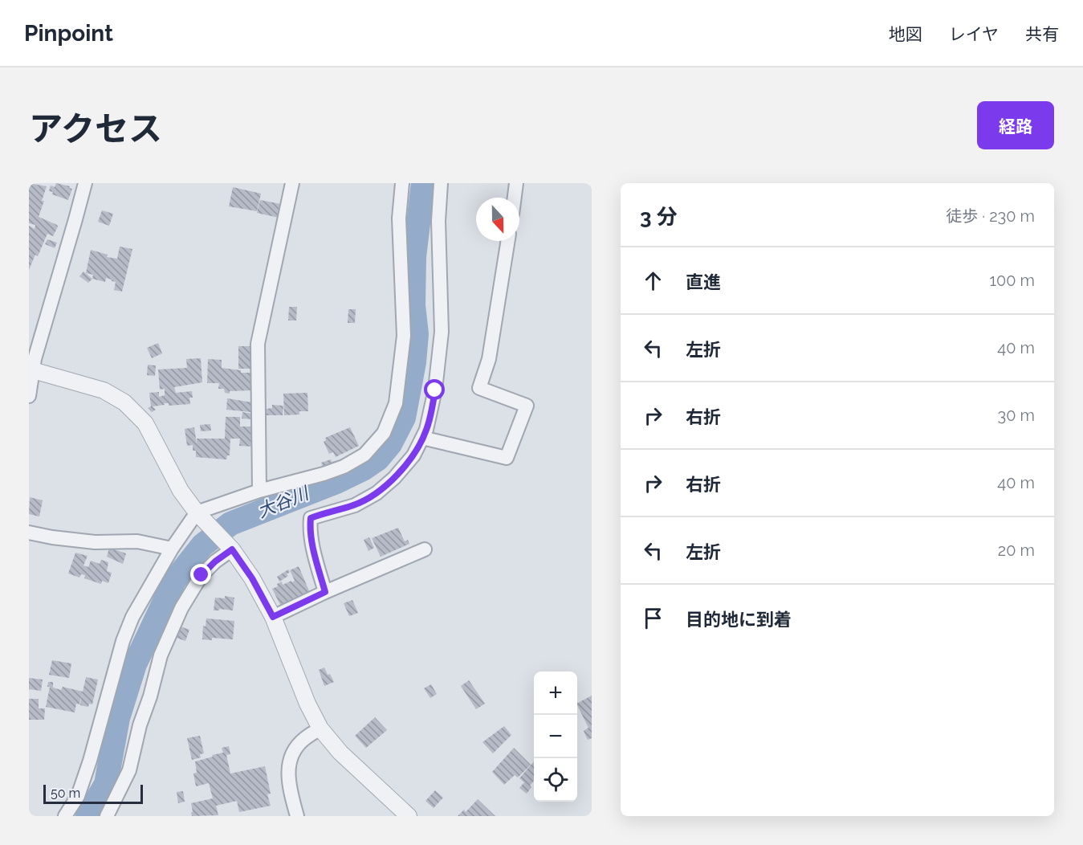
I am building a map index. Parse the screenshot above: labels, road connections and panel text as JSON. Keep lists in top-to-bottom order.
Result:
{
  "water": ["大谷川"],
  "scale_bar": "50 m",
  "north": "bottom",
  "page": {
    "header": "Pinpoint",
    "nav": ["地図", "レイヤ", "共有"],
    "title": "アクセス",
    "buttons": "経路",
    "heading": ["3 分", "徒歩 · 230 m"],
    "list": [
      ["直進", "100 m"],
      ["左折", "40 m"],
      ["右折", "30 m"],
      ["右折", "40 m"],
      ["左折", "20 m"],
      "目的地に到着"
    ],
    "map_buttons": ["+", "−"],
    "scale": "50 m"
  }
}
